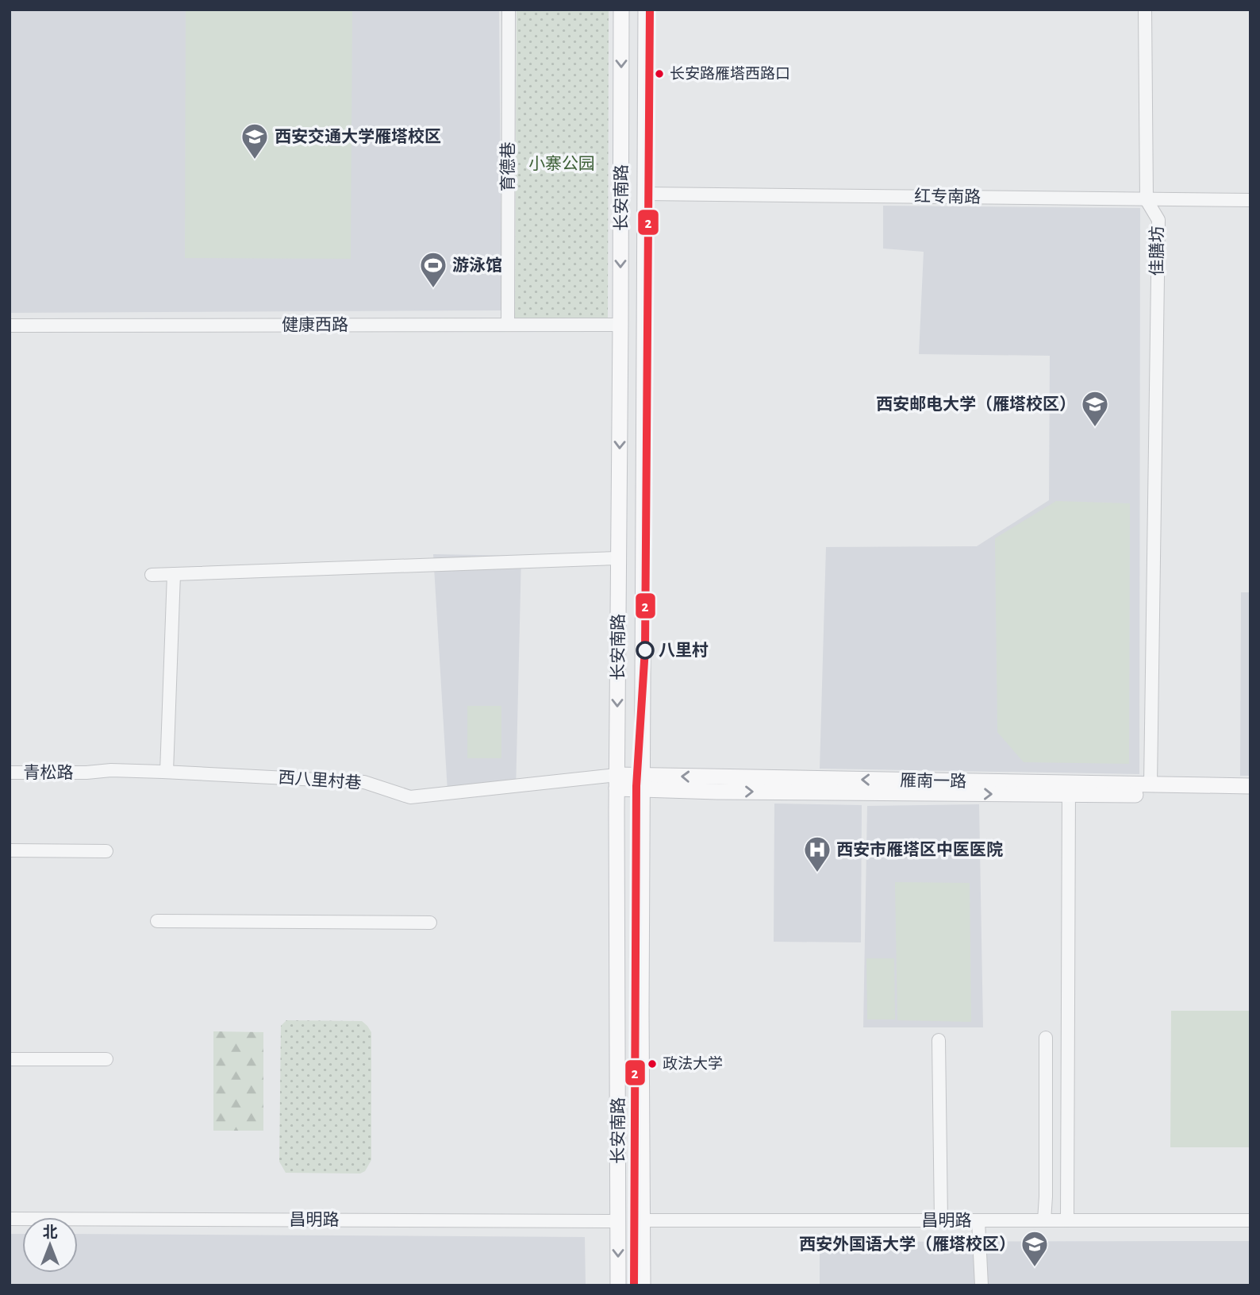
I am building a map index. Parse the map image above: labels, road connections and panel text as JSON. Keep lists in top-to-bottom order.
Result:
{
  "streets": {
    "main road": ["长安南路", "雁南一路"],
    "street": [
      "育德巷",
      "红专南路",
      "佳膳坊",
      "健康西路",
      "青松路",
      "西八里村巷",
      "昌明路"
    ]
  },
  "crossings": [
    ["育德巷", "健康西路"],
    ["红专南路", "长安南路"],
    ["红专南路", "佳膳坊"],
    ["长安南路", "健康西路"],
    ["长安南路", "西八里村巷"],
    ["长安南路", "雁南一路"],
    ["长安南路", "昌明路"],
    ["佳膳坊", "雁南一路"],
    ["青松路", "西八里村巷"],
    ["西八里村巷", "雁南一路"]
  ],
  "parks": ["小寨公园"],
  "places": {
    "other": ["长安路雁塔西路口", "八里村", "政法大学"],
    "school or university": ["西安交通大学雁塔校区", "西安邮电大学（雁塔校区）", "西安外国语大学（雁塔校区）"],
    "sports": ["游泳馆"],
    "hospital": ["西安市雁塔区中医医院"]
  },
  "lines": ["transit line 2"],
  "north": "top"
}
